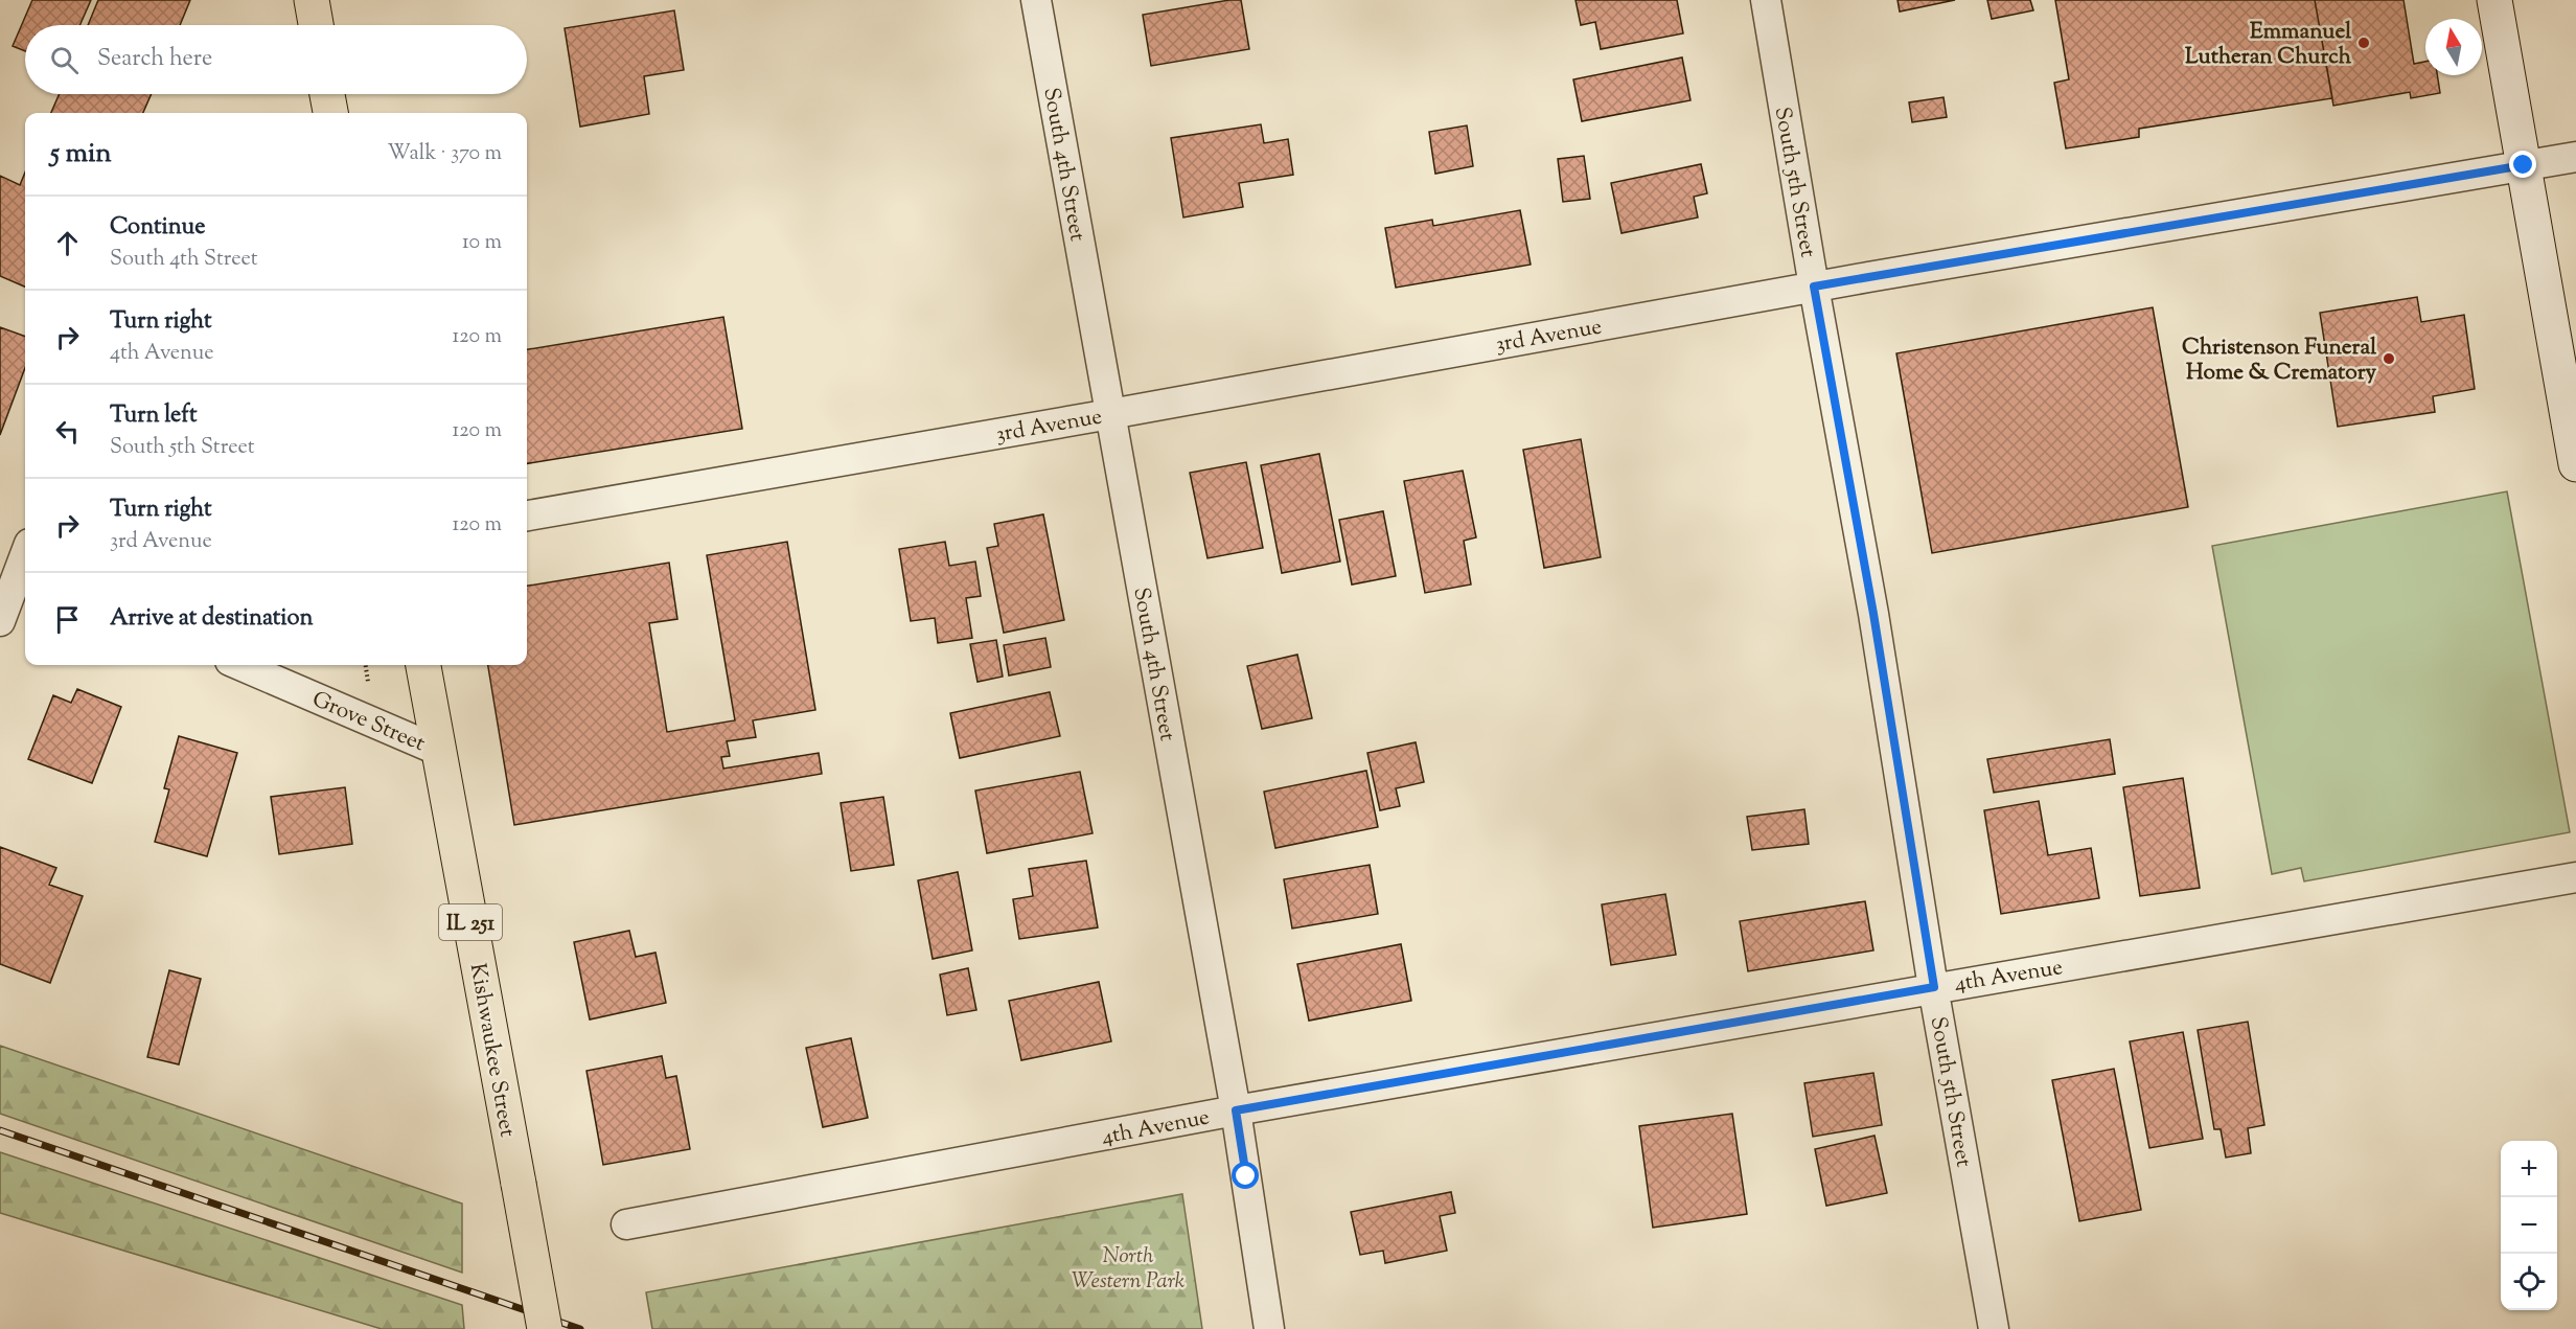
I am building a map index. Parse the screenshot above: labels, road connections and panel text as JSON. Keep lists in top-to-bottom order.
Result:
{
  "streets": {
    "main road": ["IL 251", "Kishwaukee Street"],
    "street": [
      "South 4th Street",
      "South 5th Street",
      "3rd Avenue",
      "Grove Street",
      "4th Avenue"
    ]
  },
  "crossings": [
    ["South 4th Street", "3rd Avenue"],
    ["South 4th Street", "4th Avenue"],
    ["South 5th Street", "3rd Avenue"],
    ["South 5th Street", "4th Avenue"],
    ["Grove Street", "Kishwaukee Street"]
  ],
  "parks": ["North Western Park"],
  "places": ["Emmanuel Lutheran Church", "Christenson Funeral Home & Crematory"],
  "north": "top",
  "page": {
    "search": "Search here",
    "heading": ["5 min", "Walk · 370 m"],
    "list": [
      ["Continue", "South 4th Street", "10 m"],
      ["Turn right", "4th Avenue", "120 m"],
      ["Turn left", "South 5th Street", "120 m"],
      ["Turn right", "3rd Avenue", "120 m"],
      "Arrive at destination"
    ],
    "map_buttons": ["+", "−"]
  }
}
